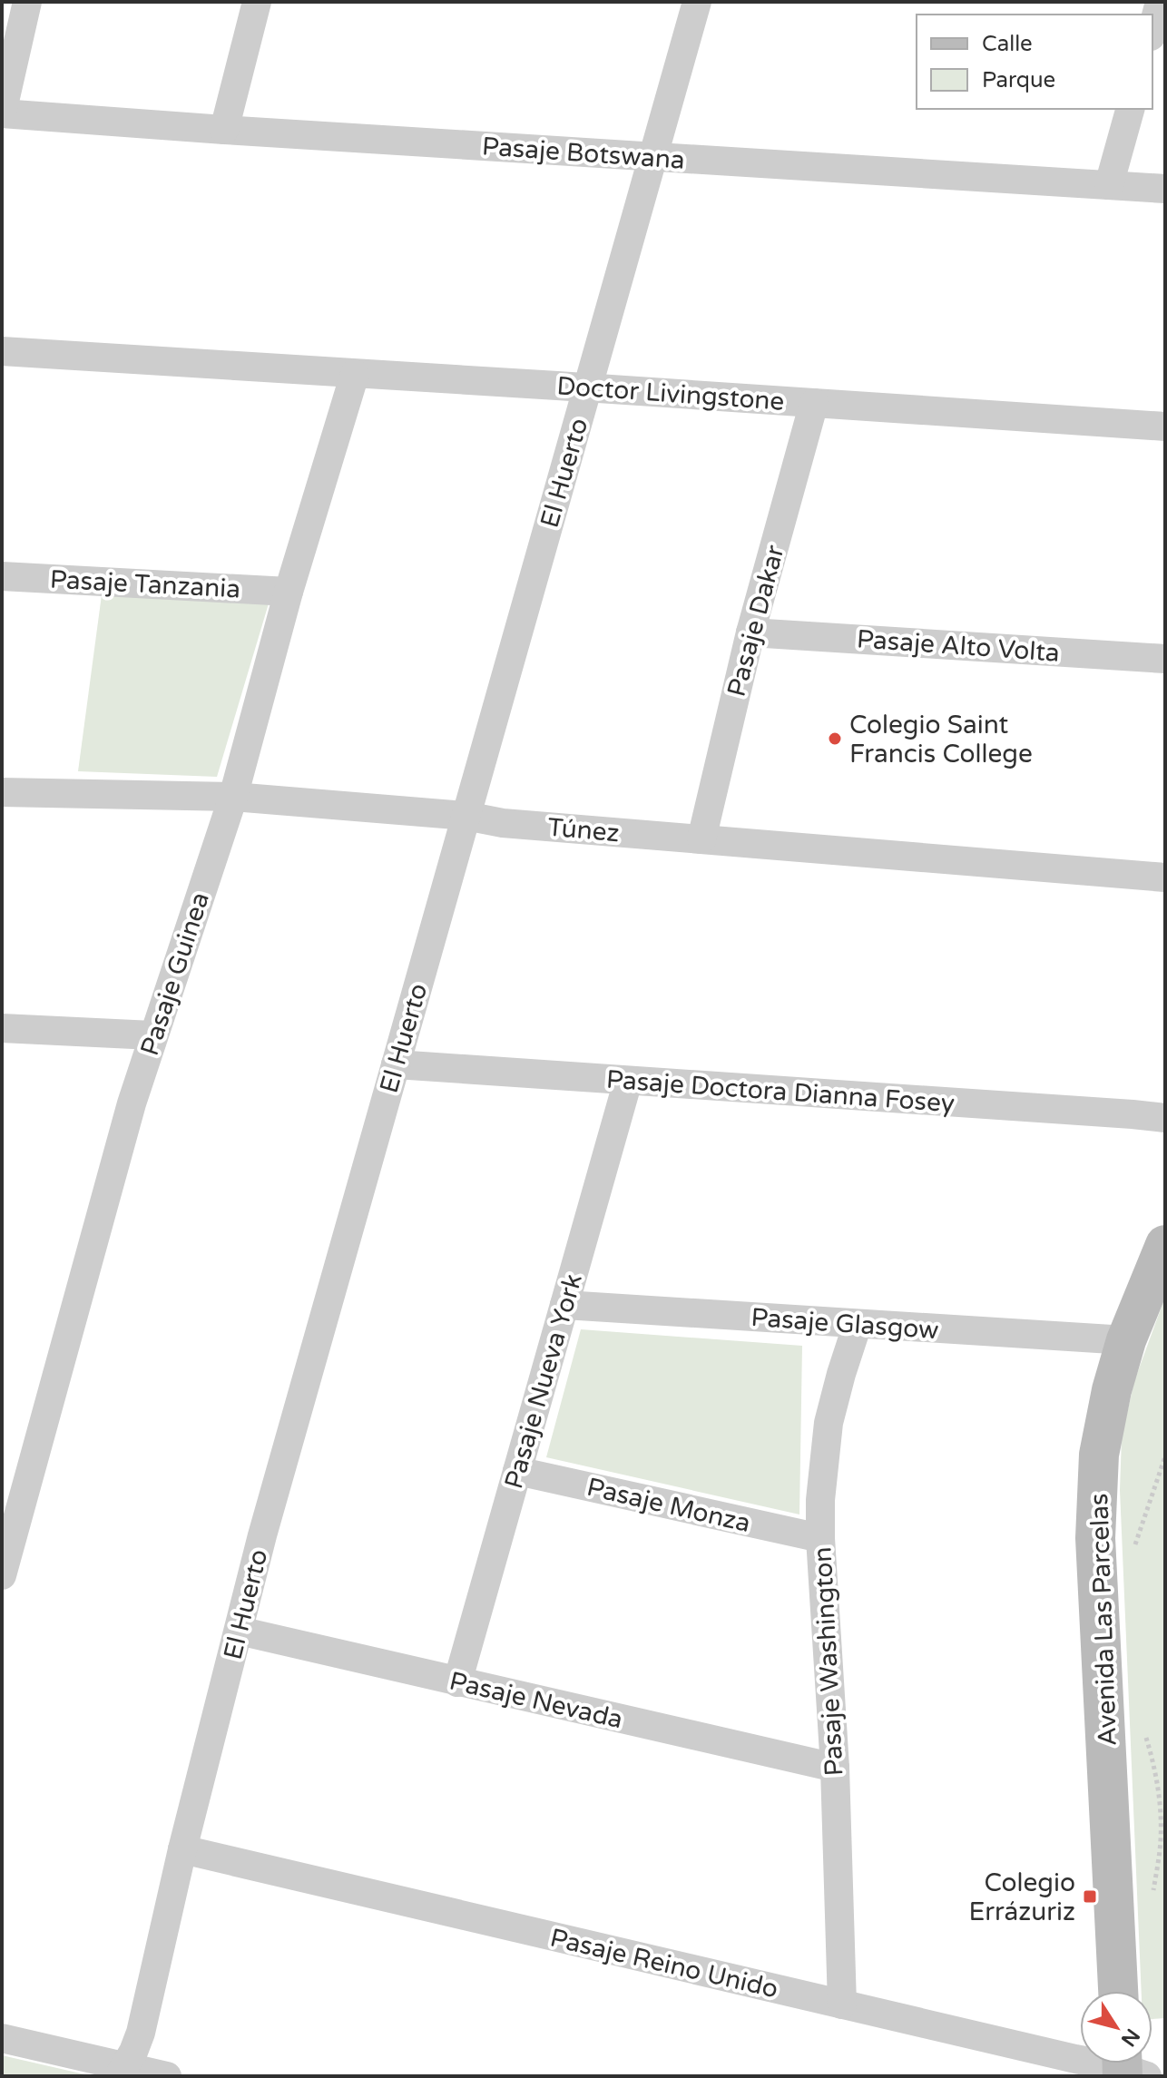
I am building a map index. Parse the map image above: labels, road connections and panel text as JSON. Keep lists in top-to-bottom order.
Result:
{
  "streets": {
    "street": [
      "Pasaje Botswana",
      "Doctor Livingstone",
      "El Huerto",
      "Pasaje Tanzania",
      "Pasaje Dakar",
      "Pasaje Alto Volta",
      "Túnez",
      "Pasaje Guinea",
      "Pasaje Doctora Dianna Fosey",
      "Pasaje Glasgow",
      "Pasaje Nueva York",
      "Pasaje Monza",
      "Avenida Las Parcelas",
      "Pasaje Washington",
      "Pasaje Nevada",
      "Pasaje Reino Unido"
    ]
  },
  "crossings": [
    ["Pasaje Botswana", "El Huerto"],
    ["Doctor Livingstone", "El Huerto"],
    ["Doctor Livingstone", "Pasaje Dakar"],
    ["Doctor Livingstone", "Pasaje Guinea"],
    ["El Huerto", "Túnez"],
    ["El Huerto", "Pasaje Doctora Dianna Fosey"],
    ["El Huerto", "Pasaje Nevada"],
    ["El Huerto", "Pasaje Reino Unido"],
    ["Pasaje Tanzania", "Pasaje Guinea"],
    ["Pasaje Dakar", "Pasaje Alto Volta"],
    ["Pasaje Dakar", "Túnez"],
    ["Túnez", "Pasaje Guinea"],
    ["Pasaje Doctora Dianna Fosey", "Pasaje Nueva York"],
    ["Pasaje Glasgow", "Pasaje Nueva York"],
    ["Pasaje Glasgow", "Avenida Las Parcelas"],
    ["Pasaje Glasgow", "Pasaje Washington"],
    ["Pasaje Nueva York", "Pasaje Monza"],
    ["Pasaje Nueva York", "Pasaje Nevada"],
    ["Pasaje Monza", "Pasaje Washington"],
    ["Pasaje Washington", "Pasaje Nevada"],
    ["Pasaje Washington", "Pasaje Reino Unido"]
  ],
  "places": {
    "other": ["Colegio Saint Francis College"],
    "transit": ["Colegio Errázuriz"]
  },
  "legend": ["Calle", "Parque"],
  "north": "bottom right"
}
